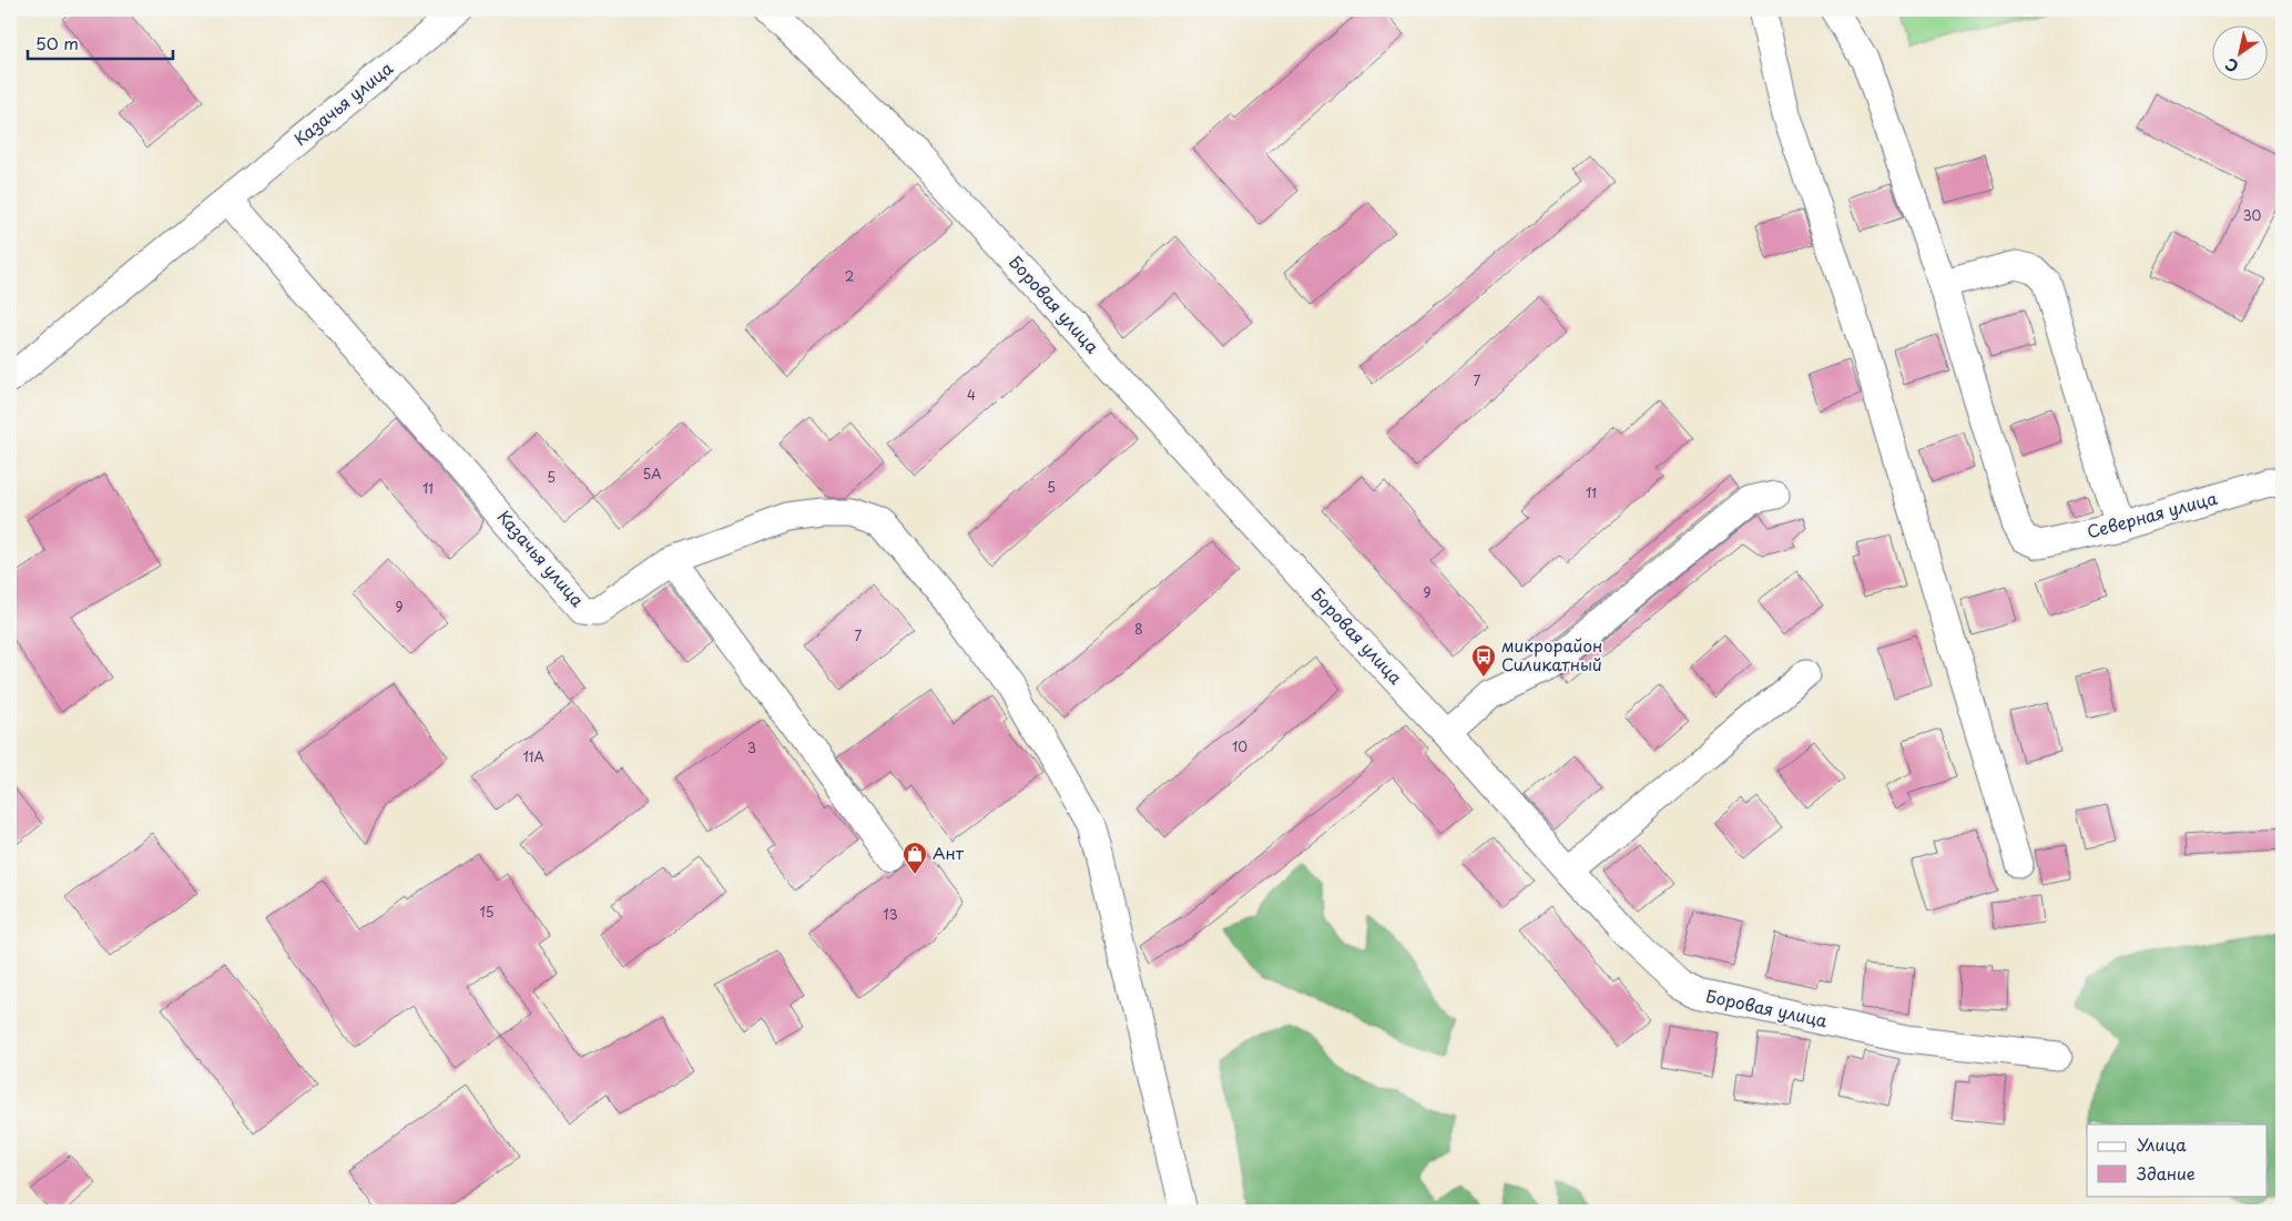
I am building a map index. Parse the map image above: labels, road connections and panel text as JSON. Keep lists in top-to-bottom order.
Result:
{
  "streets": {
    "street": ["Казачья улица", "Боровая улица", "Северная улица"]
  },
  "places": {
    "bus stop": ["микрорайон Силикатный"],
    "shop": ["Ант"]
  },
  "house_numbers": [
    "30",
    "2",
    "7",
    "4",
    "5А",
    "5",
    "5",
    "11",
    "11",
    "9",
    "9",
    "8",
    "7",
    "10",
    "3",
    "11А",
    "15",
    "13"
  ],
  "legend": ["Улица", "Здание"],
  "scale_bar": "50 m",
  "north": "bottom left"
}
